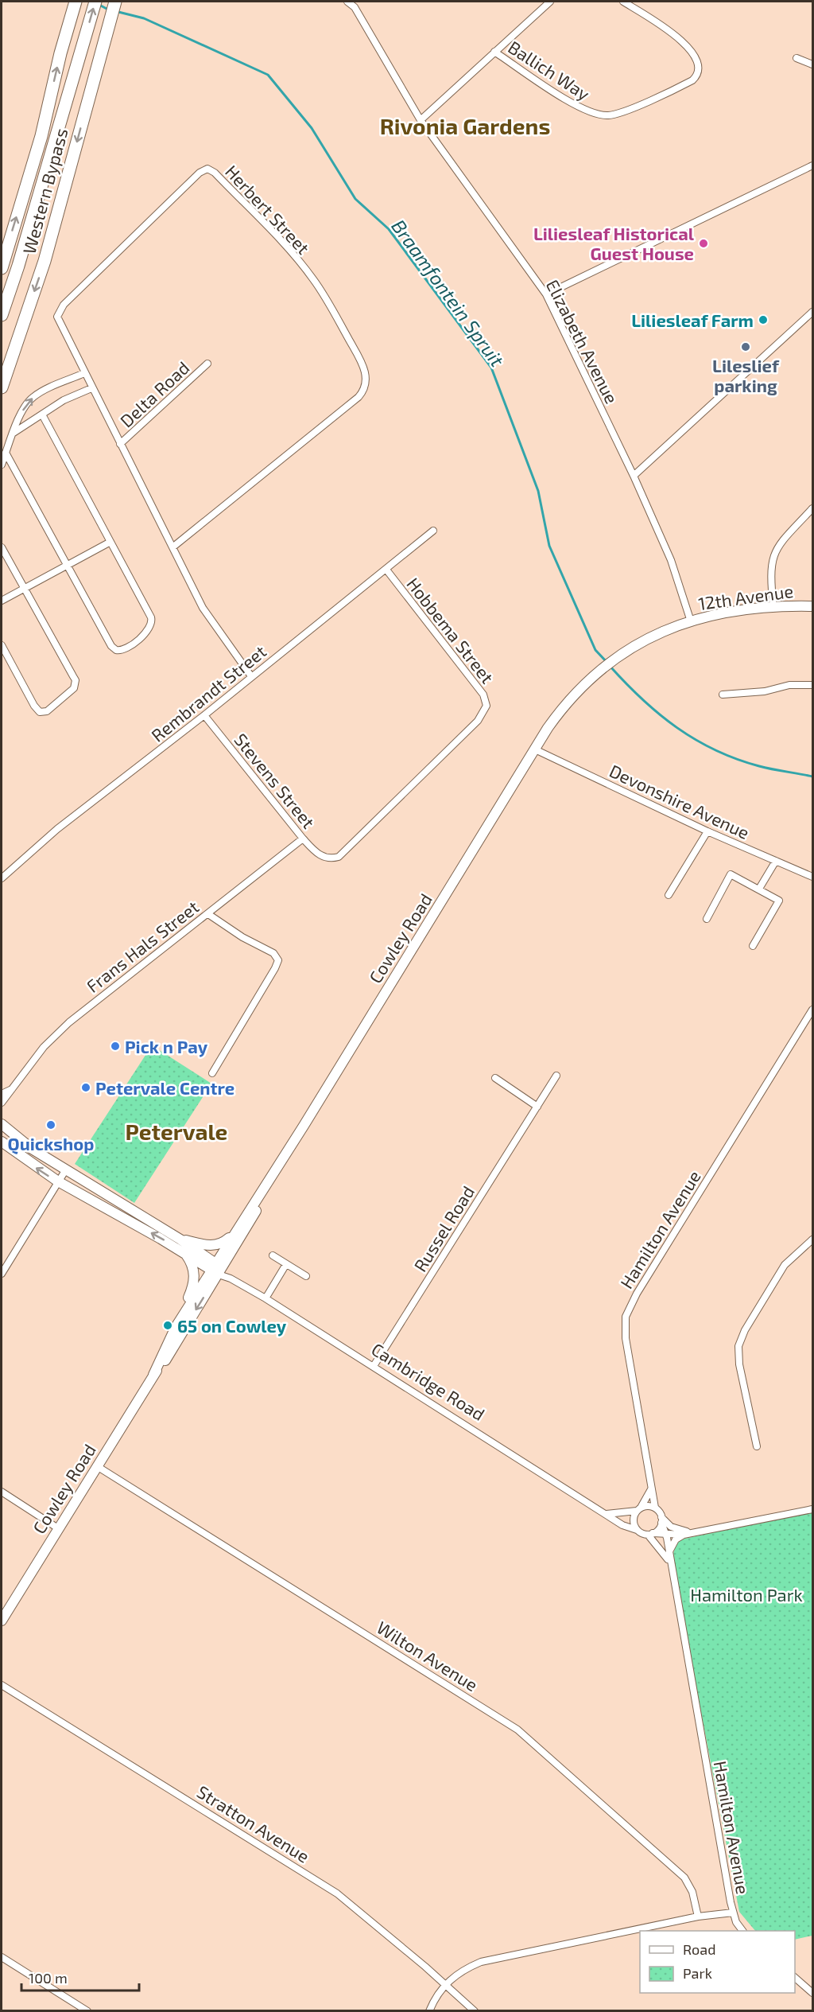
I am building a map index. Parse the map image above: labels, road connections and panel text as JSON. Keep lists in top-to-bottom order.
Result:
{
  "streets": {
    "highway": ["Western Bypass"],
    "street": [
      "Ballich Way",
      "Herbert Street",
      "Elizabeth Avenue",
      "Delta Road",
      "12th Avenue",
      "Hobbema Street",
      "Rembrandt Street",
      "Stevens Street",
      "Devonshire Avenue",
      "Cowley Road",
      "Frans Hals Street",
      "Russel Road",
      "Hamilton Avenue",
      "Cambridge Road",
      "Wilton Avenue",
      "Stratton Avenue"
    ]
  },
  "crossings": [
    ["Herbert Street", "Delta Road"],
    ["Herbert Street", "Rembrandt Street"],
    ["Elizabeth Avenue", "12th Avenue"],
    ["12th Avenue", "Devonshire Avenue"],
    ["12th Avenue", "Cowley Road"],
    ["Hobbema Street", "Rembrandt Street"],
    ["Hobbema Street", "Stevens Street"],
    ["Rembrandt Street", "Stevens Street"],
    ["Stevens Street", "Frans Hals Street"],
    ["Devonshire Avenue", "Cowley Road"],
    ["Cowley Road", "Cambridge Road"],
    ["Cowley Road", "Wilton Avenue"],
    ["Russel Road", "Cambridge Road"],
    ["Hamilton Avenue", "Cambridge Road"],
    ["Hamilton Avenue", "Wilton Avenue"],
    ["Hamilton Avenue", "Stratton Avenue"]
  ],
  "districts": ["Rivonia Gardens", "Petervale"],
  "water": ["Braamfontein Spruit"],
  "parks": ["Hamilton Park"],
  "places": [
    "Liliesleaf Historical Guest House",
    "Liliesleaf Farm",
    "Lileslief parking",
    "Pick n Pay",
    "Petervale Centre",
    "Quickshop",
    "65 on Cowley"
  ],
  "legend": ["Road", "Park"],
  "scale_bar": "100 m"
}
